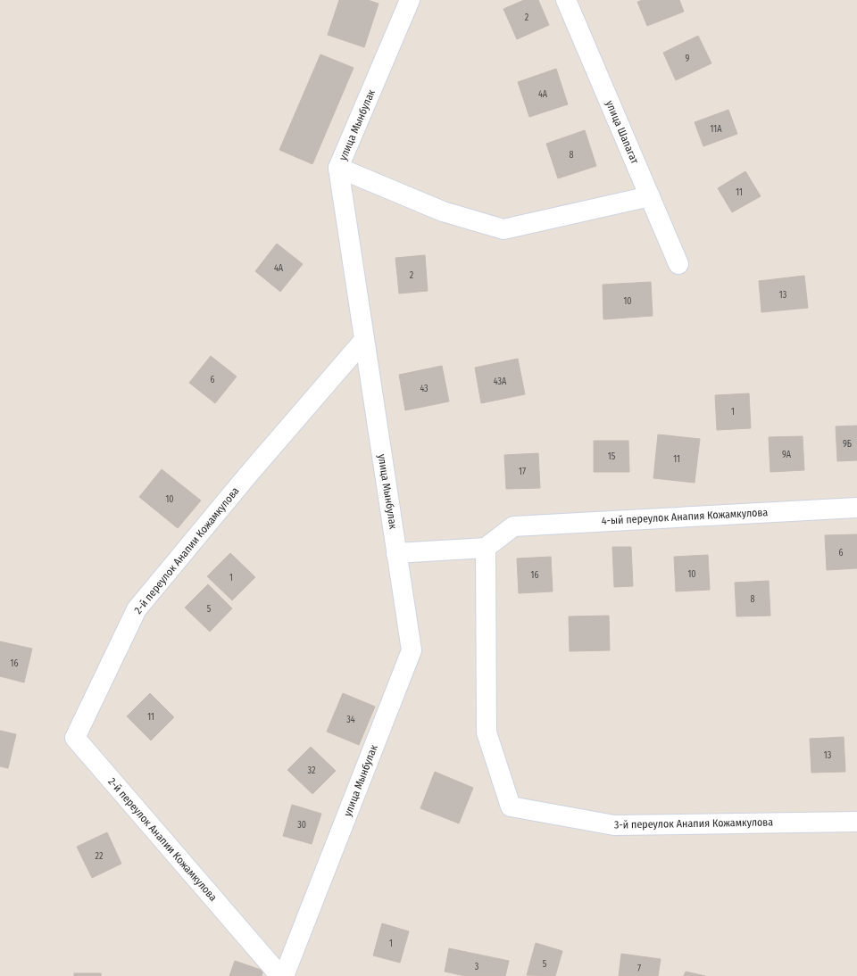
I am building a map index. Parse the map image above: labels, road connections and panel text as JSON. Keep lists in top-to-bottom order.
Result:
{
  "streets": {
    "street": [
      "улица Мынбулак",
      "улица Шапагат",
      "4-ый переулок Анапия Кожамкулова",
      "2-й переулок Анапии Кожамкулова",
      "3-й переулок Анапия Кожамкулова"
    ]
  },
  "crossings": [
    ["улица Мынбулак", "2-й переулок Анапии Кожамкулова"],
    ["4-ый переулок Анапия Кожамкулова", "3-й переулок Анапия Кожамкулова"]
  ],
  "house_numbers": [
    "2",
    "9",
    "4А",
    "11А",
    "8",
    "11",
    "4А",
    "2",
    "13",
    "10",
    "6",
    "43А",
    "43",
    "1",
    "9Б",
    "9А",
    "15",
    "11",
    "17",
    "10",
    "6",
    "10",
    "16",
    "1",
    "8",
    "5",
    "16",
    "11",
    "34",
    "13",
    "32",
    "30",
    "22",
    "1",
    "5",
    "3",
    "7"
  ]
}
